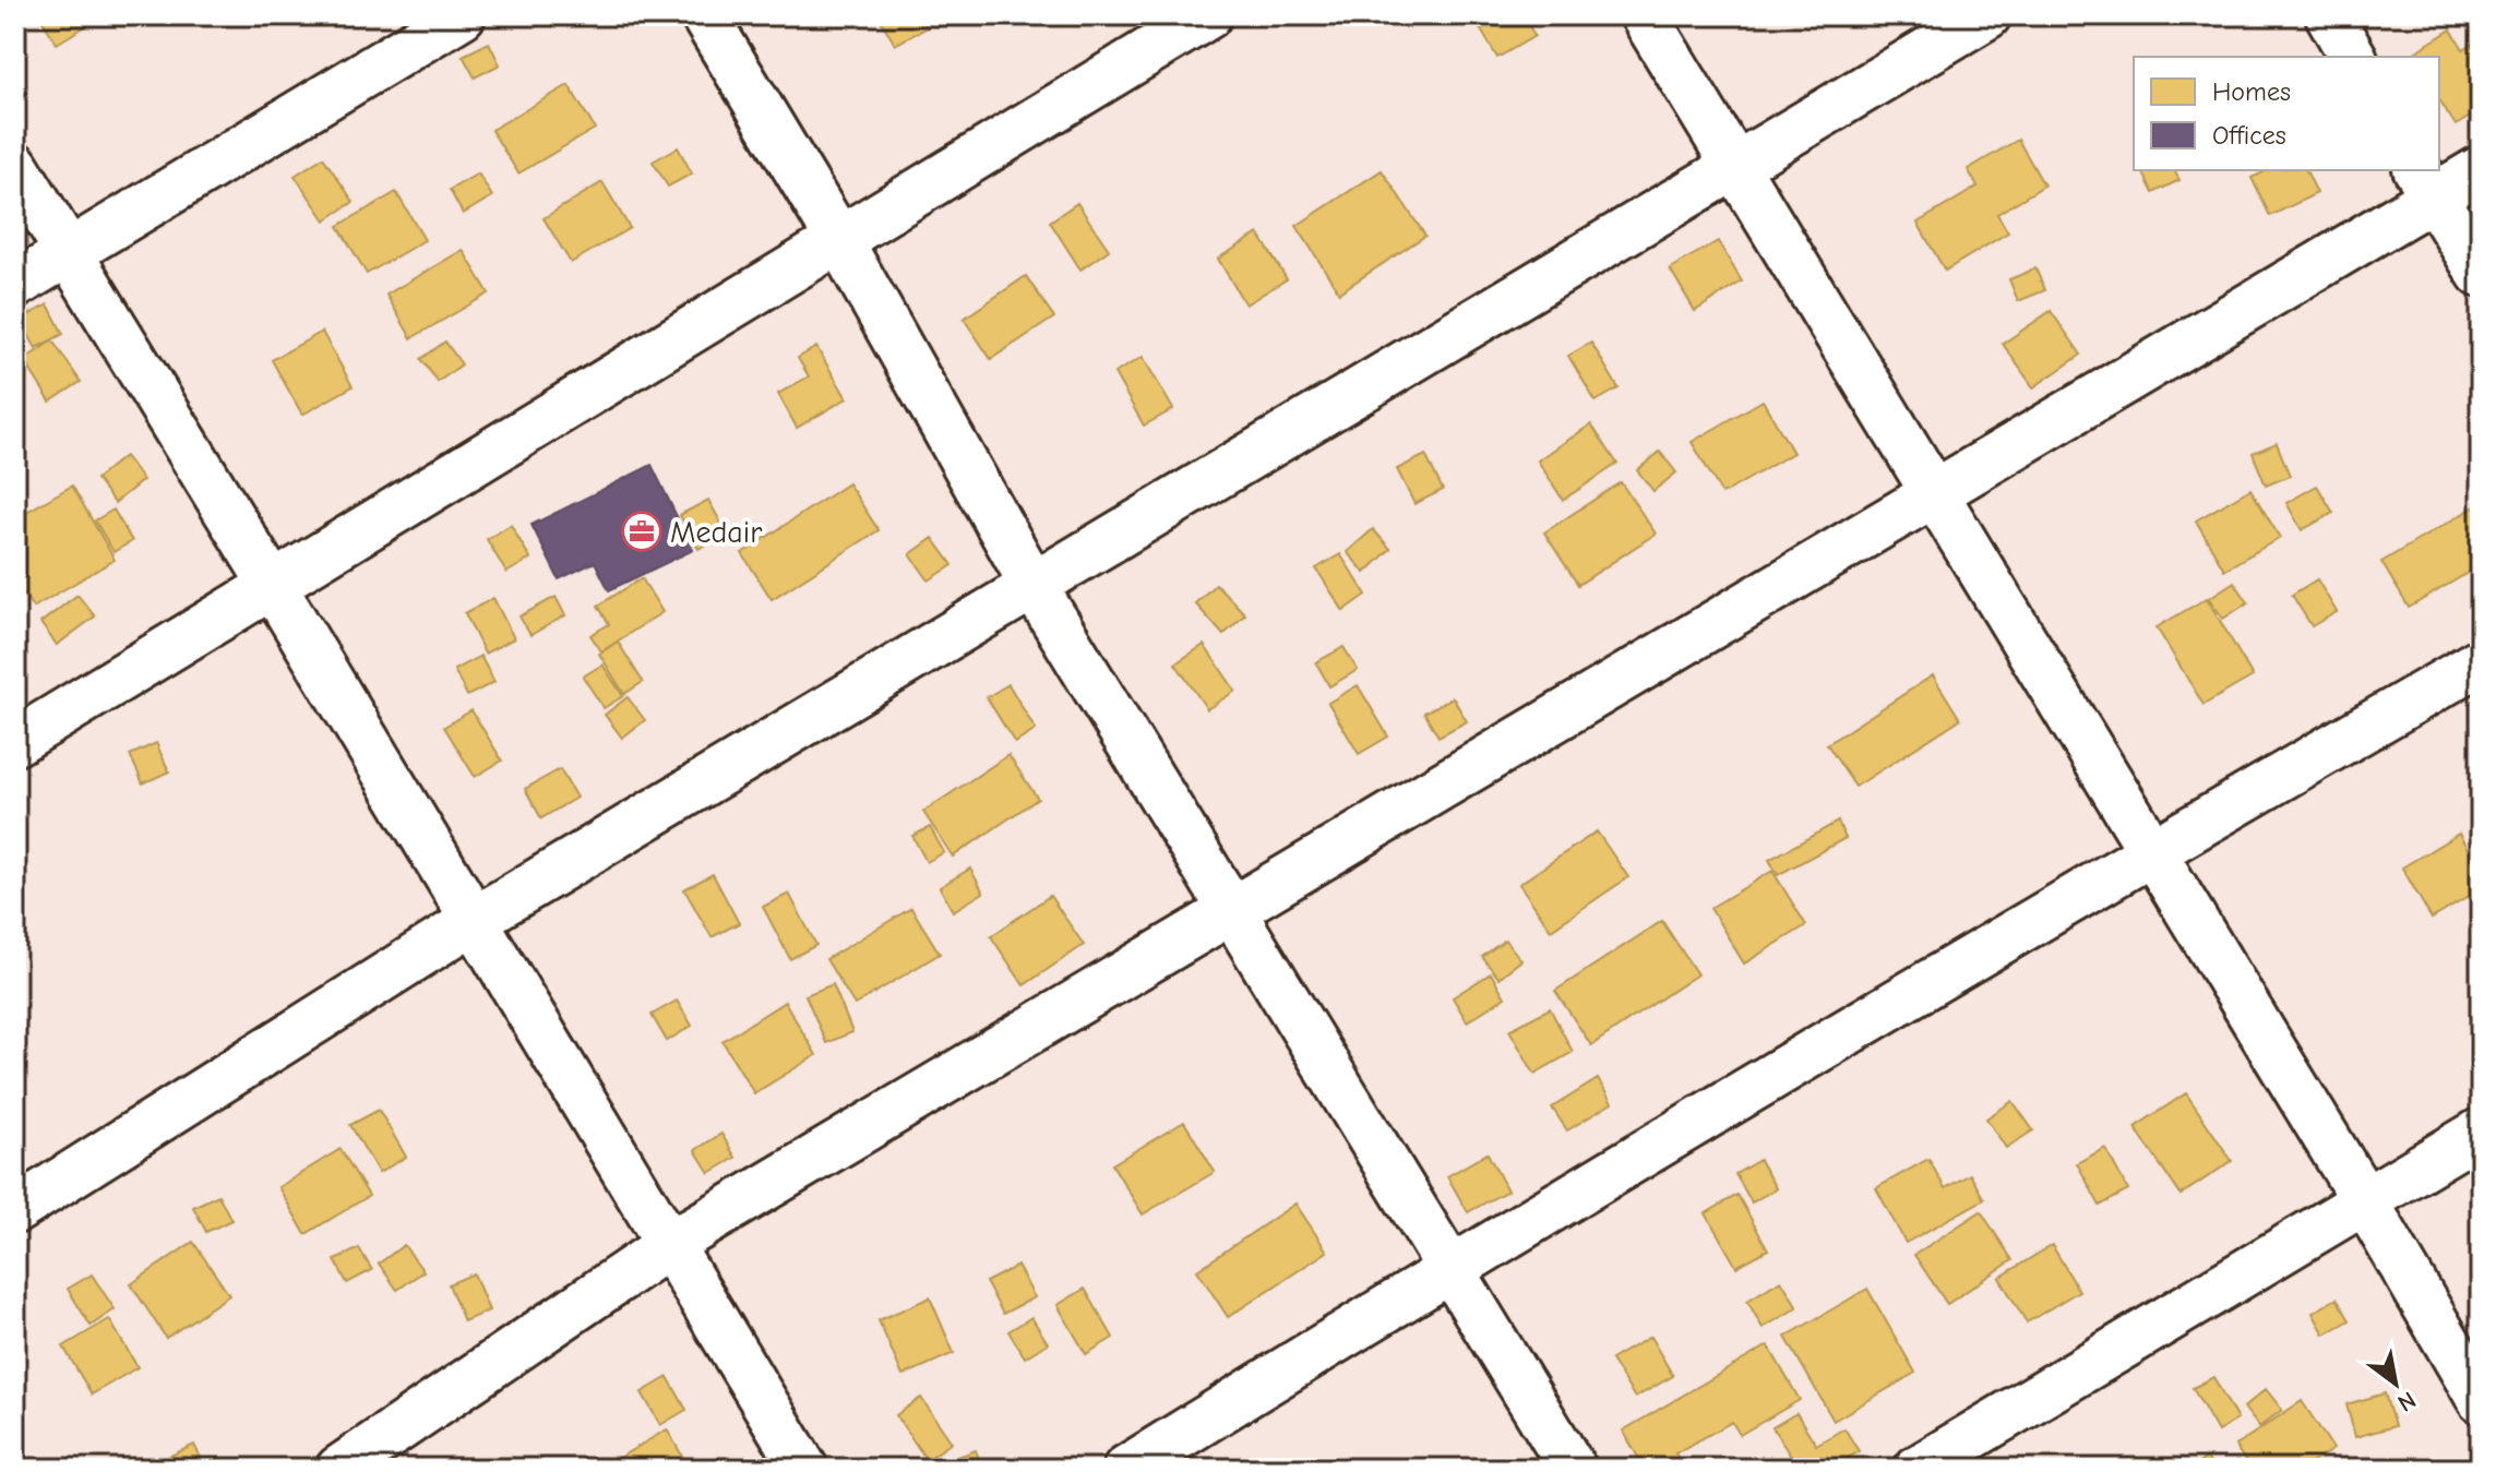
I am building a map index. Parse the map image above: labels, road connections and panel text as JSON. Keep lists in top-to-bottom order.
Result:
{
  "places": {
    "office": ["Medair"]
  },
  "legend": ["Homes", "Offices"],
  "north": "bottom right"
}
